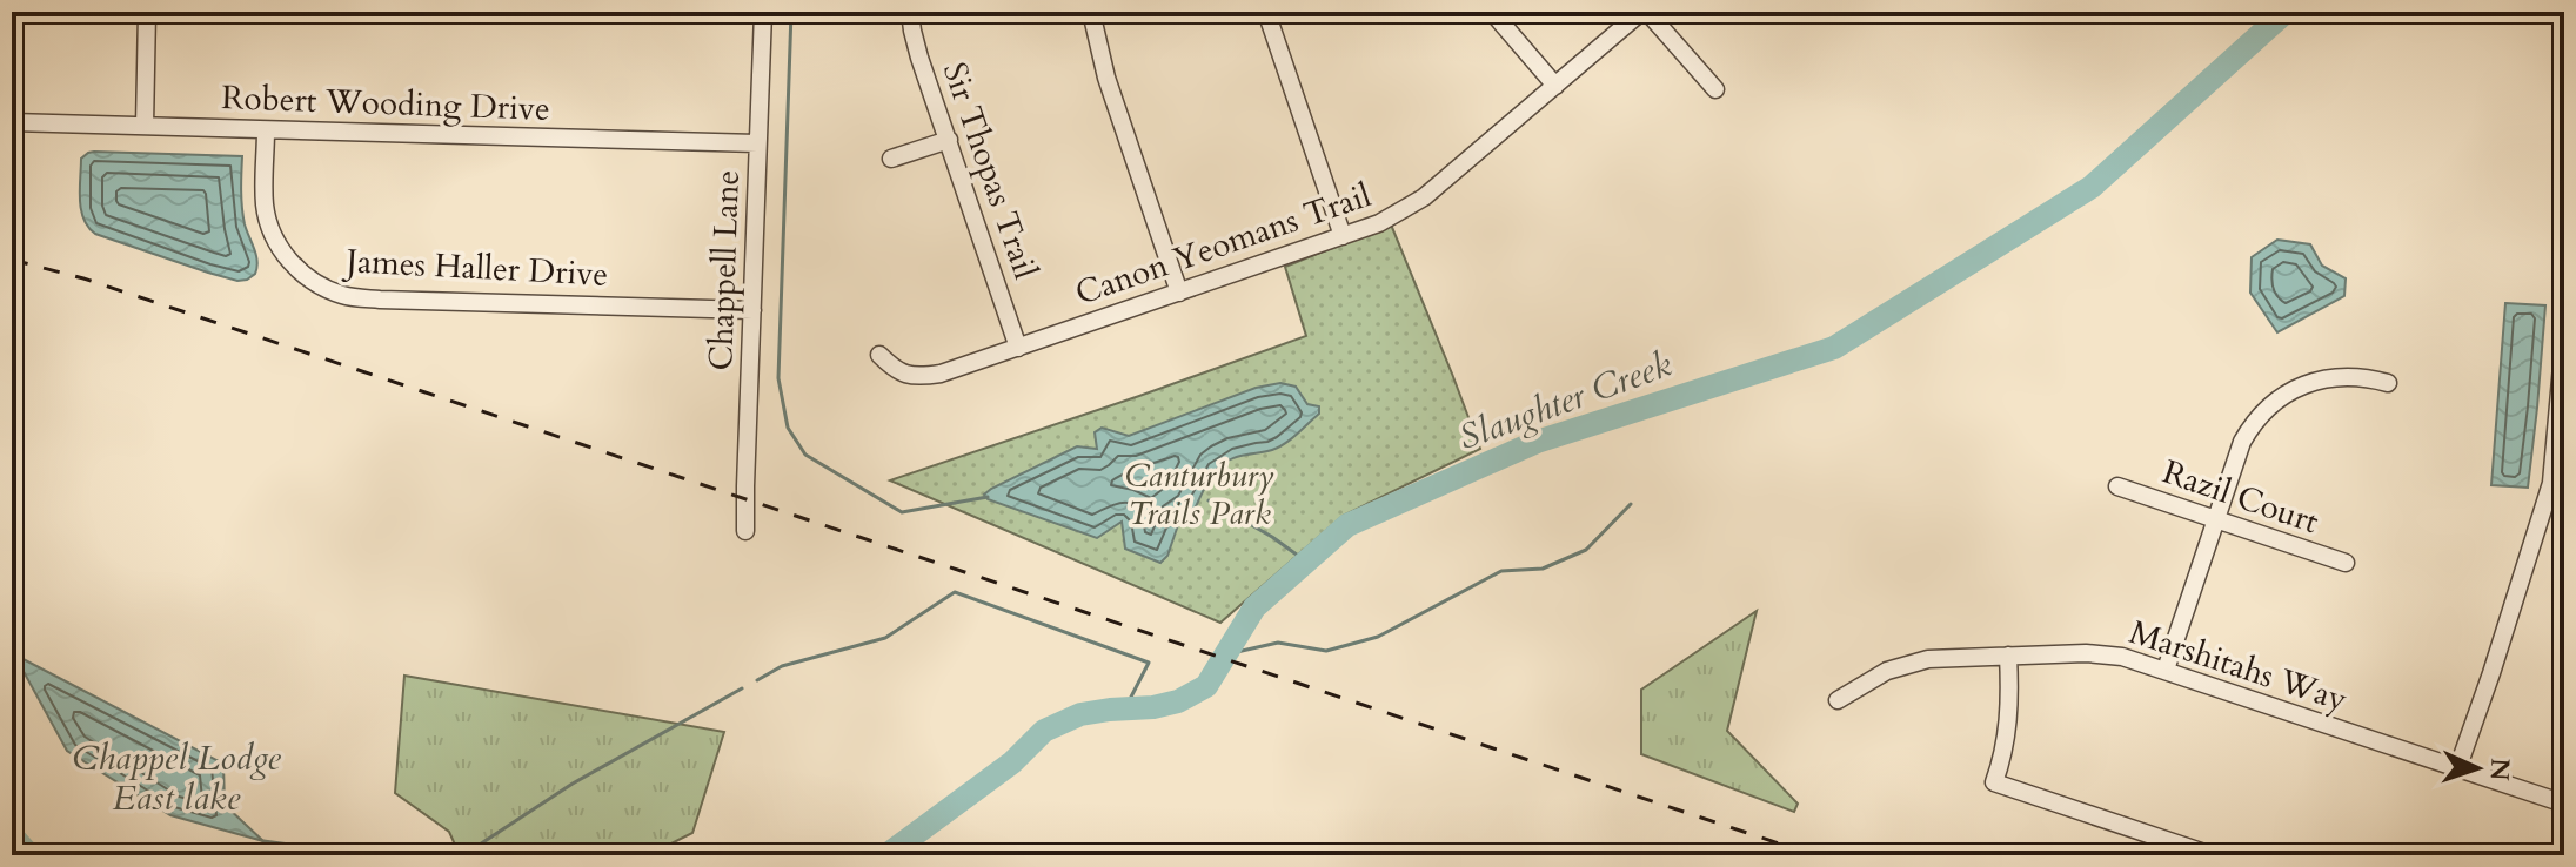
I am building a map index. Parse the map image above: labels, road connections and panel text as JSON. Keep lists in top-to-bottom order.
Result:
{
  "streets": {
    "street": [
      "Robert Wooding Drive",
      "Sir Thopas Trail",
      "Canon Yeomans Trail",
      "James Haller Drive",
      "Chappell Lane",
      "Razil Court",
      "Marshitahs Way"
    ]
  },
  "crossings": [
    ["Robert Wooding Drive", "James Haller Drive"],
    ["Robert Wooding Drive", "Chappell Lane"],
    ["Sir Thopas Trail", "Canon Yeomans Trail"],
    ["James Haller Drive", "Chappell Lane"]
  ],
  "water": ["Slaughter Creek", "Chappel Lodge East lake"],
  "parks": ["Canturbury Trails Park"],
  "north": "right"
}
